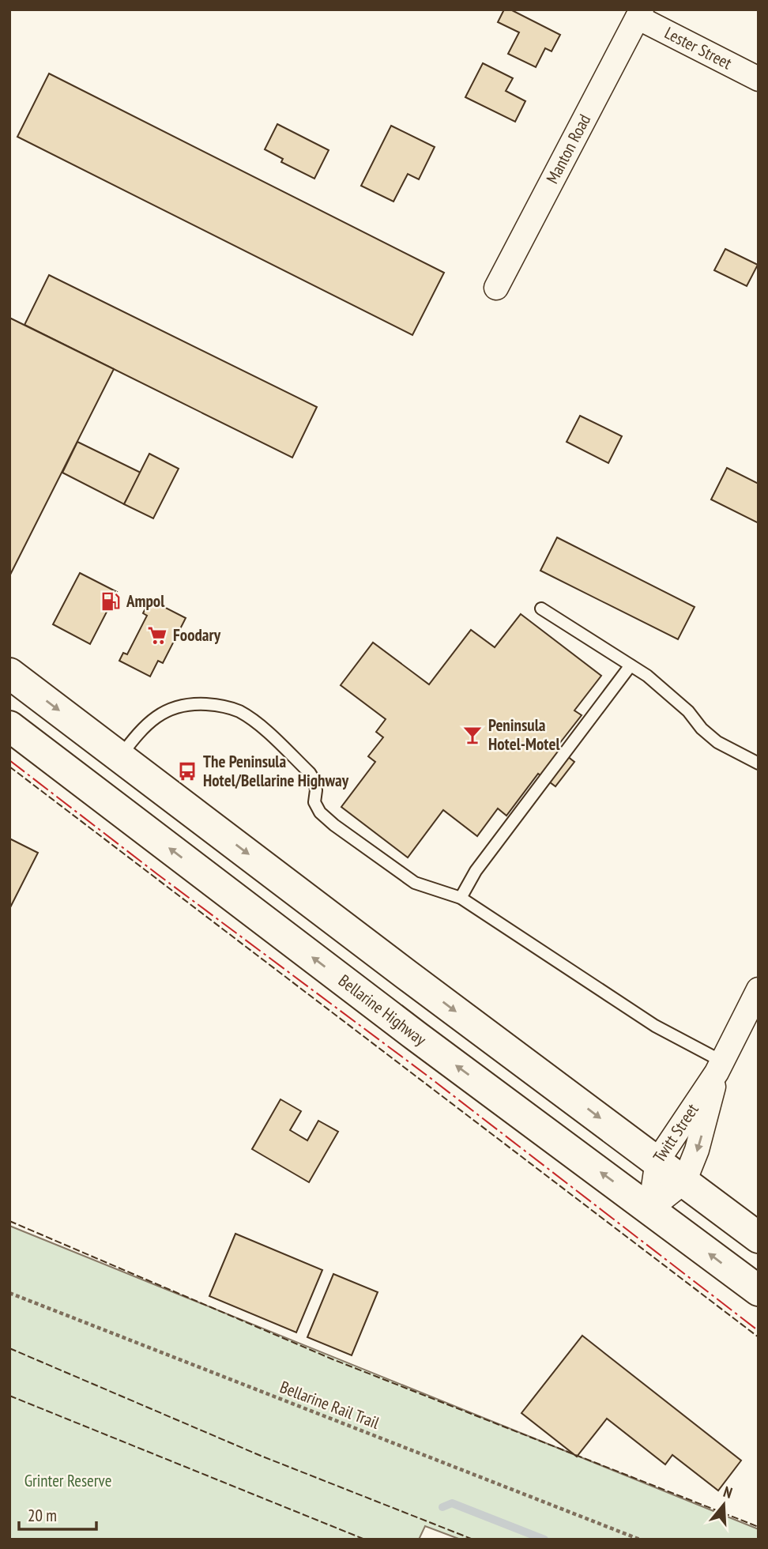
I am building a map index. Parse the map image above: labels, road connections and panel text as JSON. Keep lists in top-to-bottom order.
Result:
{
  "streets": {
    "highway": ["Bellarine Highway"],
    "street": ["Lester Street", "Manton Road", "Twitt Street"],
    "path": ["Bellarine Rail Trail"]
  },
  "crossings": [
    ["Lester Street", "Manton Road"],
    ["Bellarine Highway", "Twitt Street"]
  ],
  "parks": ["Grinter Reserve"],
  "places": {
    "fuel station": ["Ampol"],
    "supermarket": ["Foodary"],
    "bar": ["Peninsula Hotel-Motel"],
    "bus stop": ["The Peninsula Hotel/Bellarine Highway"]
  },
  "scale_bar": "20 m",
  "north": "top"
}
